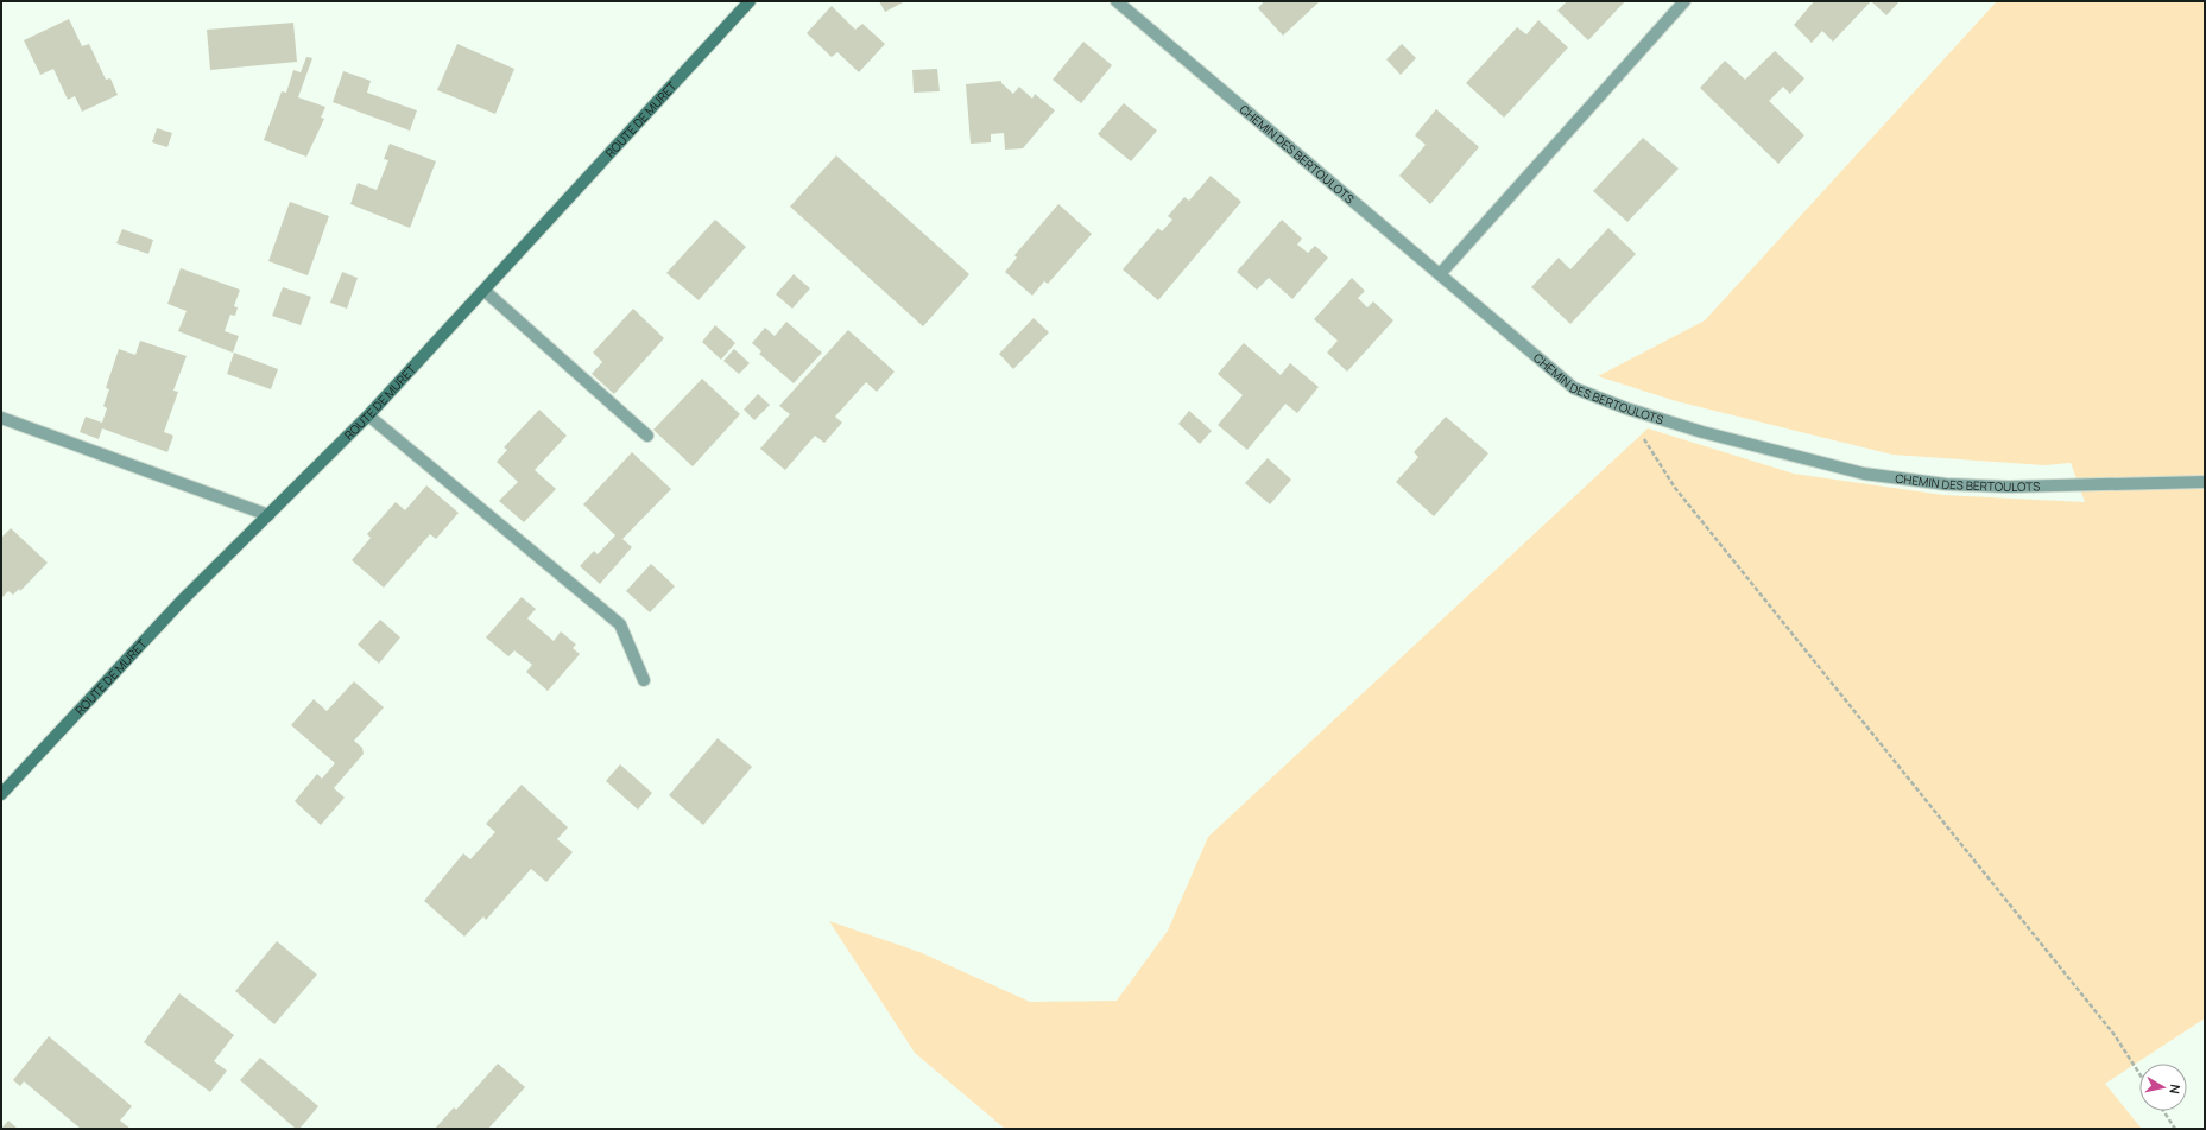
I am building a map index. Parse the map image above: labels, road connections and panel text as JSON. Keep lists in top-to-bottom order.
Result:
{
  "streets": {
    "main road": ["ROUTE DE MURET"],
    "street": ["CHEMIN DES BERTOULOTS"]
  },
  "north": "right"
}
